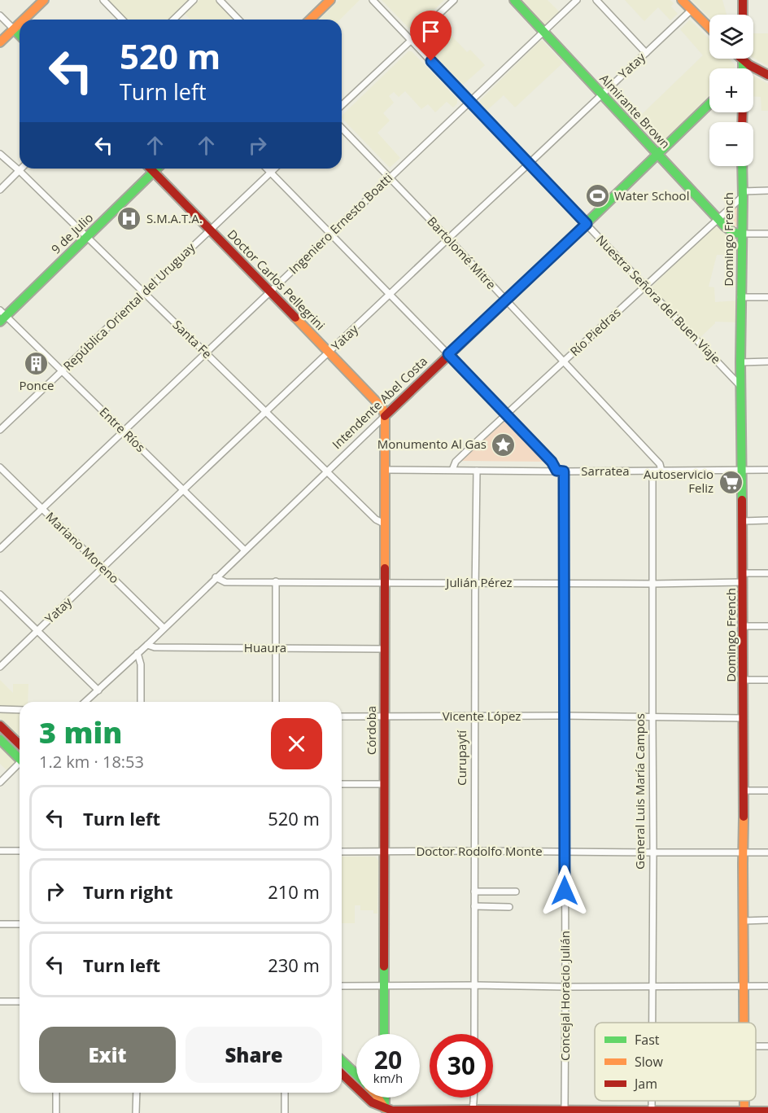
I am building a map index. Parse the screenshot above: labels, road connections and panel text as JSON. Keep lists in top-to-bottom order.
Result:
{
  "streets": {
    "street": [
      "Yatay",
      "Almirante Brown",
      "Ingeniero Ernesto Boatti",
      "9 de Julio",
      "Domingo French",
      "Bartolomé Mitre",
      "Doctor Carlos Pellegrini",
      "Nuestra Señora del Buen Viaje",
      "República Oriental del Uruguay",
      "Río Piedras",
      "Santa Fe",
      "Intendente Abel Costa",
      "Entre Ríos",
      "Sarratea",
      "Mariano Moreno",
      "Julián Pérez",
      "Huaura",
      "Vicente López",
      "Córdoba",
      "Curupaytí",
      "General Luis María Campos",
      "Doctor Rodolfo Monte",
      "Concejal Horacio Julián"
    ]
  },
  "crossings": [
    ["Yatay", "Almirante Brown"],
    ["Yatay", "Bartolomé Mitre"],
    ["Yatay", "Doctor Carlos Pellegrini"],
    ["Yatay", "Nuestra Señora del Buen Viaje"],
    ["Yatay", "Santa Fe"],
    ["Yatay", "Entre Ríos"],
    ["Yatay", "Mariano Moreno"],
    ["Almirante Brown", "Ingeniero Ernesto Boatti"],
    ["Almirante Brown", "Domingo French"],
    ["Almirante Brown", "Río Piedras"],
    ["Almirante Brown", "Intendente Abel Costa"],
    ["Ingeniero Ernesto Boatti", "Bartolomé Mitre"],
    ["Ingeniero Ernesto Boatti", "Doctor Carlos Pellegrini"],
    ["Ingeniero Ernesto Boatti", "Nuestra Señora del Buen Viaje"],
    ["Ingeniero Ernesto Boatti", "Santa Fe"],
    ["Ingeniero Ernesto Boatti", "Entre Ríos"],
    ["Ingeniero Ernesto Boatti", "Mariano Moreno"],
    ["9 de Julio", "Doctor Carlos Pellegrini"],
    ["9 de Julio", "Santa Fe"],
    ["9 de Julio", "Entre Ríos"],
    ["Domingo French", "Nuestra Señora del Buen Viaje"],
    ["Domingo French", "Río Piedras"],
    ["Domingo French", "Sarratea"],
    ["Domingo French", "Julián Pérez"],
    ["Domingo French", "Vicente López"],
    ["Domingo French", "Doctor Rodolfo Monte"],
    ["Bartolomé Mitre", "Río Piedras"],
    ["Bartolomé Mitre", "Intendente Abel Costa"],
    ["Bartolomé Mitre", "Sarratea"],
    ["Doctor Carlos Pellegrini", "República Oriental del Uruguay"],
    ["Doctor Carlos Pellegrini", "Intendente Abel Costa"],
    ["Doctor Carlos Pellegrini", "Córdoba"],
    ["Nuestra Señora del Buen Viaje", "Río Piedras"],
    ["Nuestra Señora del Buen Viaje", "Intendente Abel Costa"],
    ["República Oriental del Uruguay", "Santa Fe"],
    ["República Oriental del Uruguay", "Entre Ríos"],
    ["Río Piedras", "Sarratea"],
    ["Santa Fe", "Intendente Abel Costa"],
    ["Santa Fe", "Córdoba"],
    ["Intendente Abel Costa", "Entre Ríos"],
    ["Intendente Abel Costa", "Mariano Moreno"],
    ["Intendente Abel Costa", "Julián Pérez"],
    ["Intendente Abel Costa", "Huaura"],
    ["Intendente Abel Costa", "Córdoba"],
    ["Sarratea", "Córdoba"],
    ["Sarratea", "Curupaytí"],
    ["Sarratea", "General Luis María Campos"],
    ["Sarratea", "Concejal Horacio Julián"],
    ["Julián Pérez", "Córdoba"],
    ["Julián Pérez", "Curupaytí"],
    ["Julián Pérez", "General Luis María Campos"],
    ["Julián Pérez", "Concejal Horacio Julián"],
    ["Huaura", "Córdoba"],
    ["Vicente López", "Córdoba"],
    ["Vicente López", "Curupaytí"],
    ["Vicente López", "General Luis María Campos"],
    ["Vicente López", "Concejal Horacio Julián"],
    ["Córdoba", "Doctor Rodolfo Monte"],
    ["Curupaytí", "Doctor Rodolfo Monte"],
    ["General Luis María Campos", "Doctor Rodolfo Monte"],
    ["Doctor Rodolfo Monte", "Concejal Horacio Julián"]
  ],
  "places": {
    "sports": ["Water School"],
    "hospital": ["S.M.A.T.A."],
    "building": ["Ponce"],
    "place": ["Monumento Al Gas"],
    "supermarket": ["Autoservicio Feliz"]
  },
  "legend": ["Fast", "Slow", "Jam"],
  "page": {
    "map_buttons": ["+", "−"],
    "turn": ["520 m", "Turn left"],
    "heading": ["3 min", "1.2 km · 18:53"],
    "list": [
      {
        "name": "Turn left",
        "value": "520 m"
      },
      {
        "name": "Turn right",
        "value": "210 m"
      },
      {
        "name": "Turn left",
        "value": "230 m"
      }
    ],
    "buttons": ["Exit", "Share"],
    "speed": "20 km/h",
    "limit": "30"
  }
}
